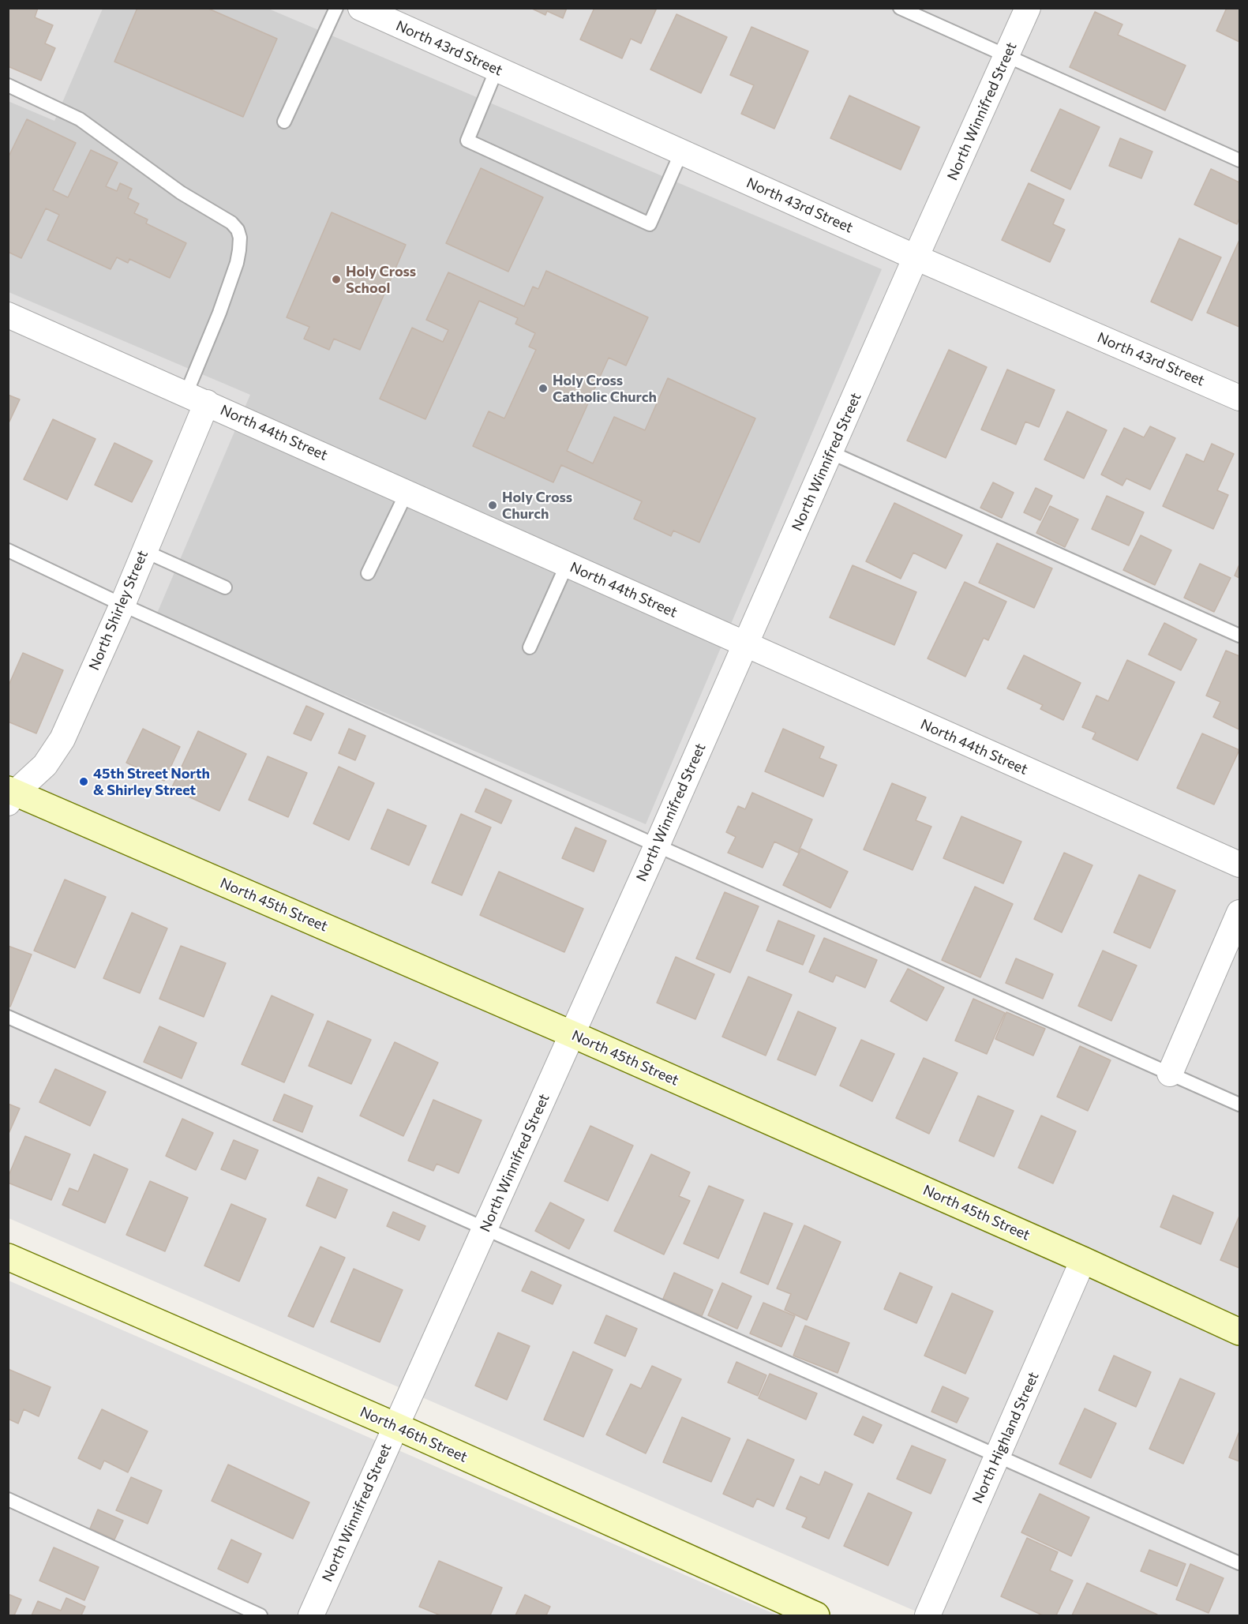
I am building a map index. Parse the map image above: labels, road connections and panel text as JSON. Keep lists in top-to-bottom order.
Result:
{
  "streets": {
    "street": [
      "North 43rd Street",
      "North Winnifred Street",
      "North 44th Street",
      "North Shirley Street",
      "North 45th Street",
      "North 46th Street",
      "North Highland Street"
    ]
  },
  "crossings": [
    ["North 43rd Street", "North Winnifred Street"],
    ["North Winnifred Street", "North 44th Street"],
    ["North Winnifred Street", "North 45th Street"],
    ["North Winnifred Street", "North 46th Street"],
    ["North 44th Street", "North Shirley Street"],
    ["North Shirley Street", "North 45th Street"],
    ["North 45th Street", "North Highland Street"]
  ],
  "places": [
    "Holy Cross School",
    "Holy Cross Catholic Church",
    "Holy Cross Church",
    "45th Street North & Shirley Street"
  ]
}
